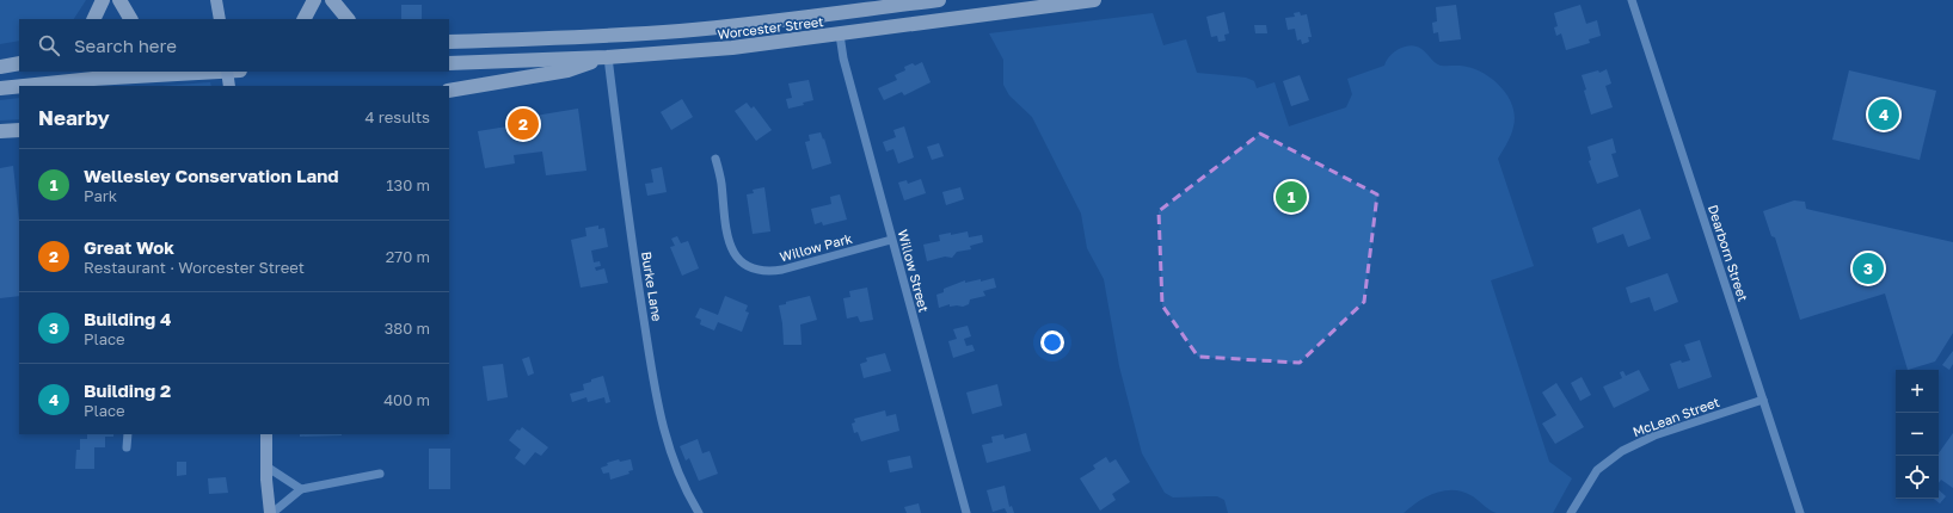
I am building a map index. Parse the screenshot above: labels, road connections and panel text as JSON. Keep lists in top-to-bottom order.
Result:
{
  "streets": {
    "highway": ["Worcester Street"],
    "street": [
      "Willow Park",
      "Dearborn Street",
      "Willow Street",
      "Burke Lane",
      "McLean Street"
    ]
  },
  "crossings": [
    ["Worcester Street", "Willow Street"],
    ["Worcester Street", "Burke Lane"],
    ["Willow Park", "Willow Street"],
    ["Dearborn Street", "McLean Street"]
  ],
  "page": {
    "search": "Search here",
    "heading": ["Nearby", "4 results"],
    "pins": [
      "4",
      "2",
      "1",
      "3"
    ],
    "list": [
      {
        "mark": "1",
        "name": "Wellesley Conservation Land",
        "note": "Park",
        "value": "130 m"
      },
      {
        "mark": "2",
        "name": "Great Wok",
        "note": "Restaurant · Worcester Street",
        "value": "270 m"
      },
      {
        "mark": "3",
        "name": "Building 4",
        "note": "Place",
        "value": "380 m"
      },
      {
        "mark": "4",
        "name": "Building 2",
        "note": "Place",
        "value": "400 m"
      }
    ],
    "map_buttons": ["+", "−"]
  }
}
